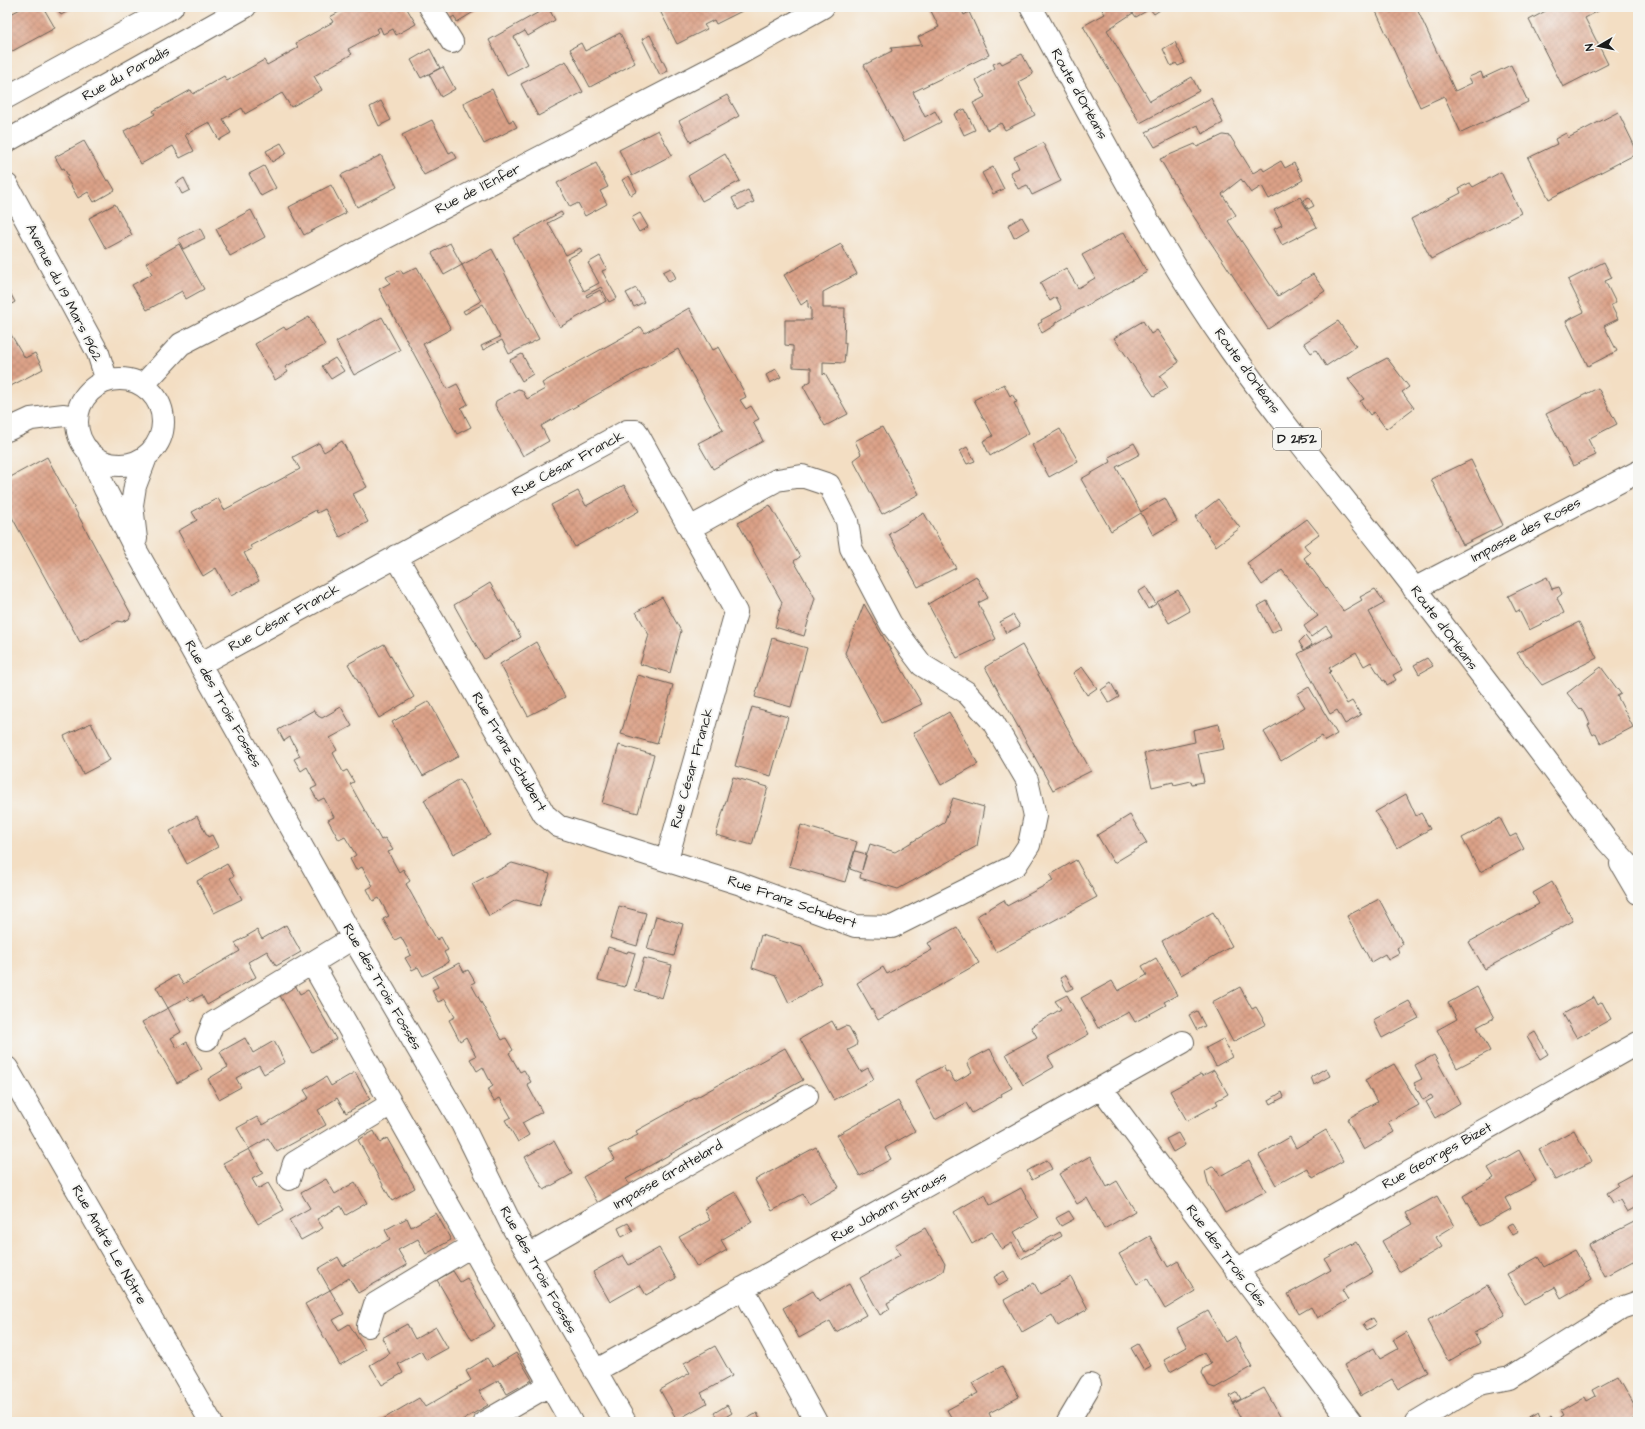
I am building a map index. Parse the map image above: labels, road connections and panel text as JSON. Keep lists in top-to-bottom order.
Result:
{
  "streets": {
    "street": [
      "Rue du Paradis",
      "Route d'Orléans",
      "Rue de l'Enfer",
      "Avenue du 19 Mars 1962",
      "D 2152",
      "Rue César Franck",
      "Impasse des Roses",
      "Rue des Trois Fossés",
      "Rue Franz Schubert",
      "Rue Georges Bizet",
      "Impasse Grattelard",
      "Rue Johann Strauss",
      "Rue André Le Nôtre",
      "Rue des Trois Clés"
    ]
  },
  "crossings": [
    ["Route d'Orléans", "Impasse des Roses"],
    ["Rue de l'Enfer", "Avenue du 19 Mars 1962"],
    ["Rue de l'Enfer", "Rue des Trois Fossés"],
    ["Avenue du 19 Mars 1962", "Rue des Trois Fossés"],
    ["Rue César Franck", "Rue des Trois Fossés"],
    ["Rue César Franck", "Rue Franz Schubert"],
    ["Rue des Trois Fossés", "Impasse Grattelard"],
    ["Rue des Trois Fossés", "Rue Johann Strauss"],
    ["Rue Georges Bizet", "Rue des Trois Clés"],
    ["Rue Johann Strauss", "Rue des Trois Clés"]
  ],
  "north": "left"
}
